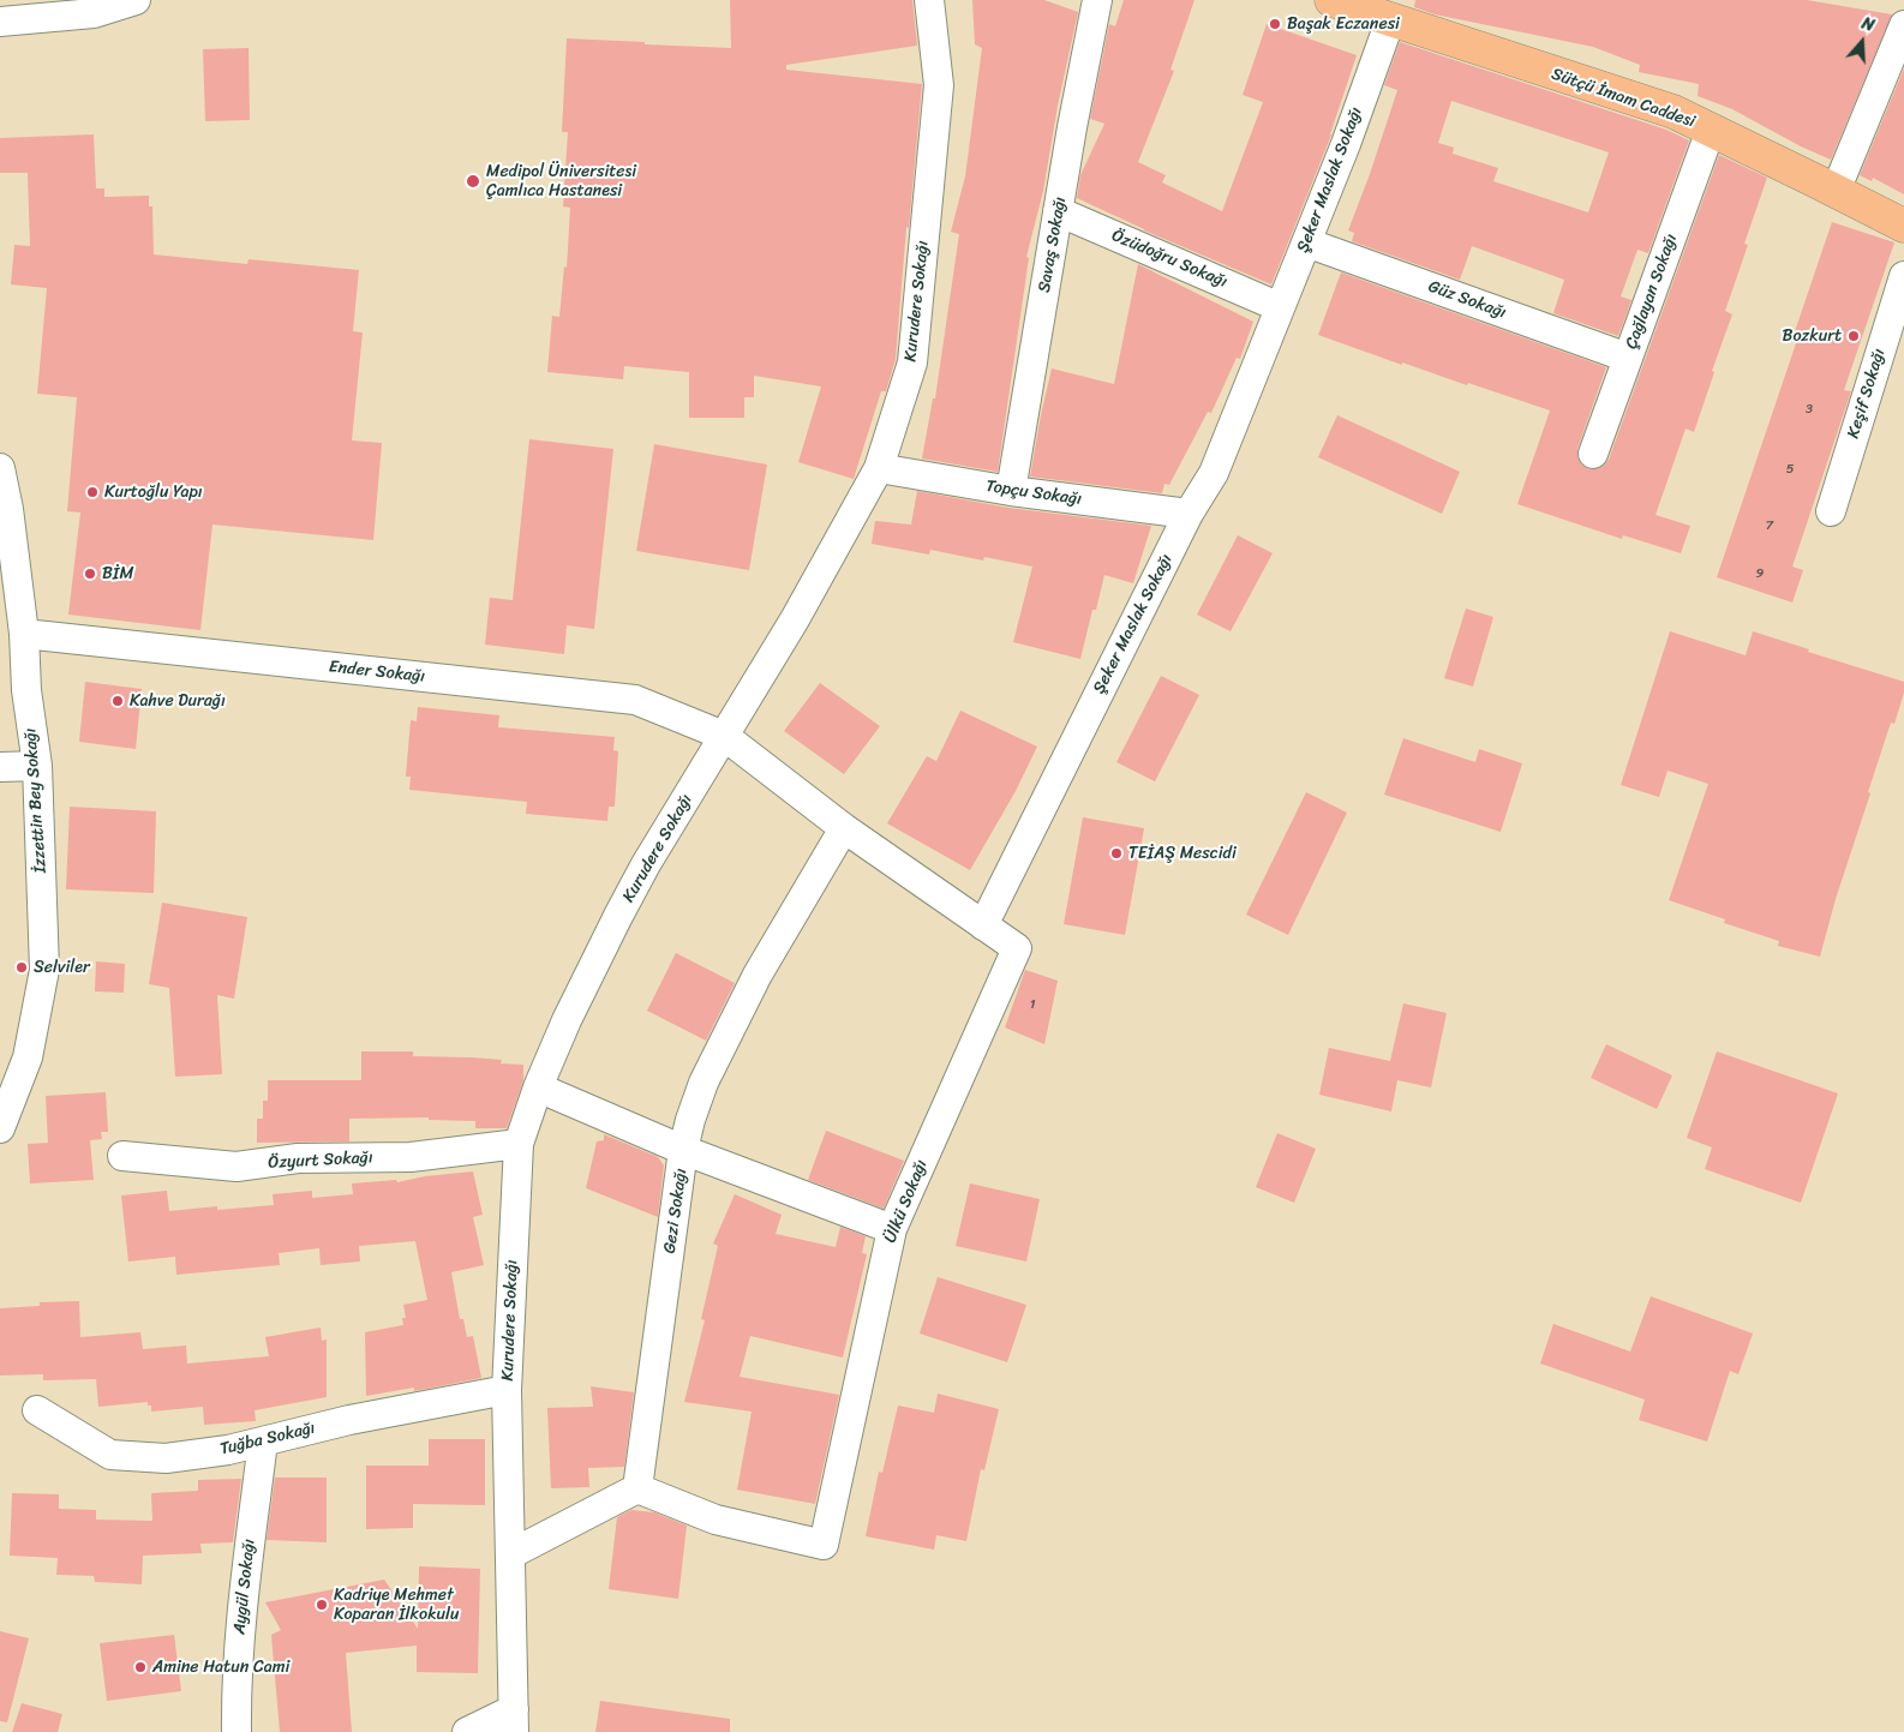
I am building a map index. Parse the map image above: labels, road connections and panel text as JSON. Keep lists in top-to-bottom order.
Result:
{
  "streets": {
    "main road": ["Sütçü İmam Caddesi"],
    "street": [
      "Şeker Maslak Sokağı",
      "Savaş Sokağı",
      "Özüdoğru Sokağı",
      "Çağlayan Sokağı",
      "Güz Sokağı",
      "Kurudere Sokağı",
      "Keşif Sokağı",
      "Topçu Sokağı",
      "Ender Sokağı",
      "İzzettin Bey Sokağı",
      "Özyurt Sokağı",
      "Ülkü Sokağı",
      "Gezi Sokağı",
      "Tuğba Sokağı",
      "Aygül Sokağı"
    ]
  },
  "crossings": [
    ["Sütçü İmam Caddesi", "Şeker Maslak Sokağı"],
    ["Sütçü İmam Caddesi", "Çağlayan Sokağı"],
    ["Şeker Maslak Sokağı", "Özüdoğru Sokağı"],
    ["Şeker Maslak Sokağı", "Güz Sokağı"],
    ["Şeker Maslak Sokağı", "Topçu Sokağı"],
    ["Şeker Maslak Sokağı", "Ülkü Sokağı"],
    ["Savaş Sokağı", "Özüdoğru Sokağı"],
    ["Savaş Sokağı", "Topçu Sokağı"],
    ["Çağlayan Sokağı", "Güz Sokağı"],
    ["Kurudere Sokağı", "Topçu Sokağı"],
    ["Kurudere Sokağı", "Ender Sokağı"],
    ["Kurudere Sokağı", "Özyurt Sokağı"],
    ["Kurudere Sokağı", "Tuğba Sokağı"],
    ["Ender Sokağı", "İzzettin Bey Sokağı"],
    ["Ülkü Sokağı", "Gezi Sokağı"],
    ["Tuğba Sokağı", "Aygül Sokağı"]
  ],
  "places": [
    "Başak Eczanesi",
    "Medipol Üniversitesi Çamlıca Hastanesi",
    "Bozkurt",
    "Kurtoğlu Yapı",
    "BİM",
    "Kahve Durağı",
    "TEİAŞ Mescidi",
    "Selviler",
    "Kadriye Mehmet Koparan İlkokulu",
    "Amine Hatun Cami"
  ],
  "house_numbers": [
    "3",
    "5",
    "7",
    "9",
    "1"
  ],
  "north": "top"
}
